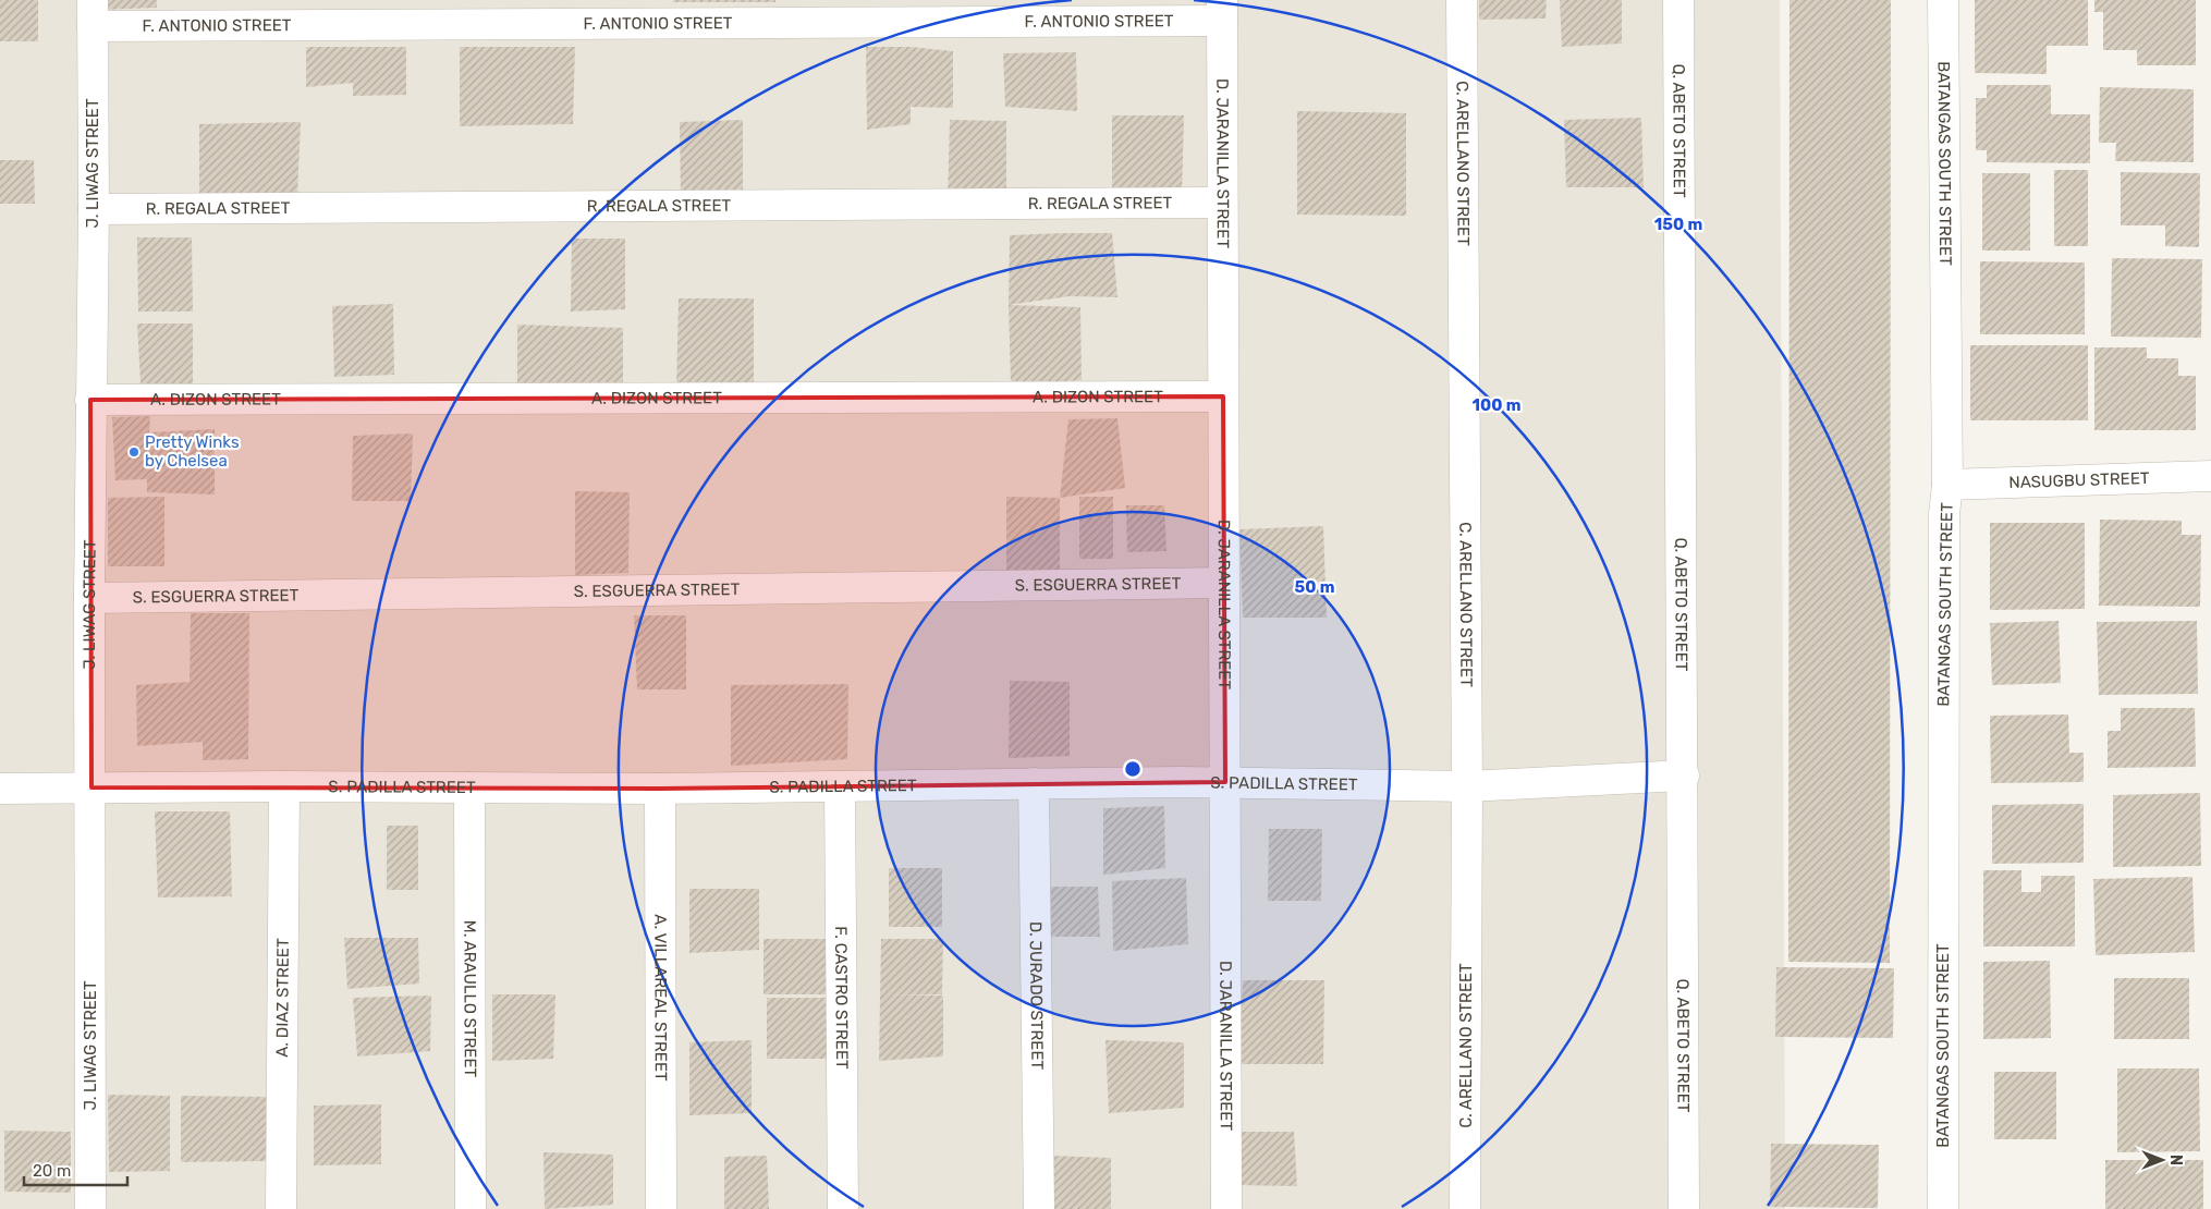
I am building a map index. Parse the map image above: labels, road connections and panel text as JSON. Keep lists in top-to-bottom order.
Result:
{
  "streets": {
    "street": [
      "F. ANTONIO STREET",
      "Q. ABETO STREET",
      "J. LIWAG STREET",
      "D. JARANILLA STREET",
      "C. ARELLANO STREET",
      "BATANGAS SOUTH STREET",
      "R. REGALA STREET",
      "A. DIZON STREET",
      "NASUGBU STREET",
      "S. ESGUERRA STREET",
      "S. PADILLA STREET",
      "D. JURADO STREET",
      "A. DIAZ STREET",
      "M. ARAULLO STREET",
      "F. CASTRO STREET",
      "A. VILLAREAL STREET"
    ]
  },
  "crossings": [
    ["F. ANTONIO STREET", "J. LIWAG STREET"],
    ["F. ANTONIO STREET", "D. JARANILLA STREET"],
    ["Q. ABETO STREET", "S. PADILLA STREET"],
    ["J. LIWAG STREET", "R. REGALA STREET"],
    ["J. LIWAG STREET", "A. DIZON STREET"],
    ["J. LIWAG STREET", "S. ESGUERRA STREET"],
    ["J. LIWAG STREET", "S. PADILLA STREET"],
    ["D. JARANILLA STREET", "R. REGALA STREET"],
    ["D. JARANILLA STREET", "A. DIZON STREET"],
    ["D. JARANILLA STREET", "S. ESGUERRA STREET"],
    ["D. JARANILLA STREET", "S. PADILLA STREET"],
    ["C. ARELLANO STREET", "S. PADILLA STREET"],
    ["BATANGAS SOUTH STREET", "NASUGBU STREET"],
    ["S. PADILLA STREET", "D. JURADO STREET"],
    ["S. PADILLA STREET", "A. DIAZ STREET"],
    ["S. PADILLA STREET", "M. ARAULLO STREET"],
    ["S. PADILLA STREET", "F. CASTRO STREET"],
    ["S. PADILLA STREET", "A. VILLAREAL STREET"]
  ],
  "places": ["Pretty Winks by Chelsea"],
  "scale_bar": "20 m",
  "north": "right",
  "rings": ["150 m", "100 m", "50 m"]
}
